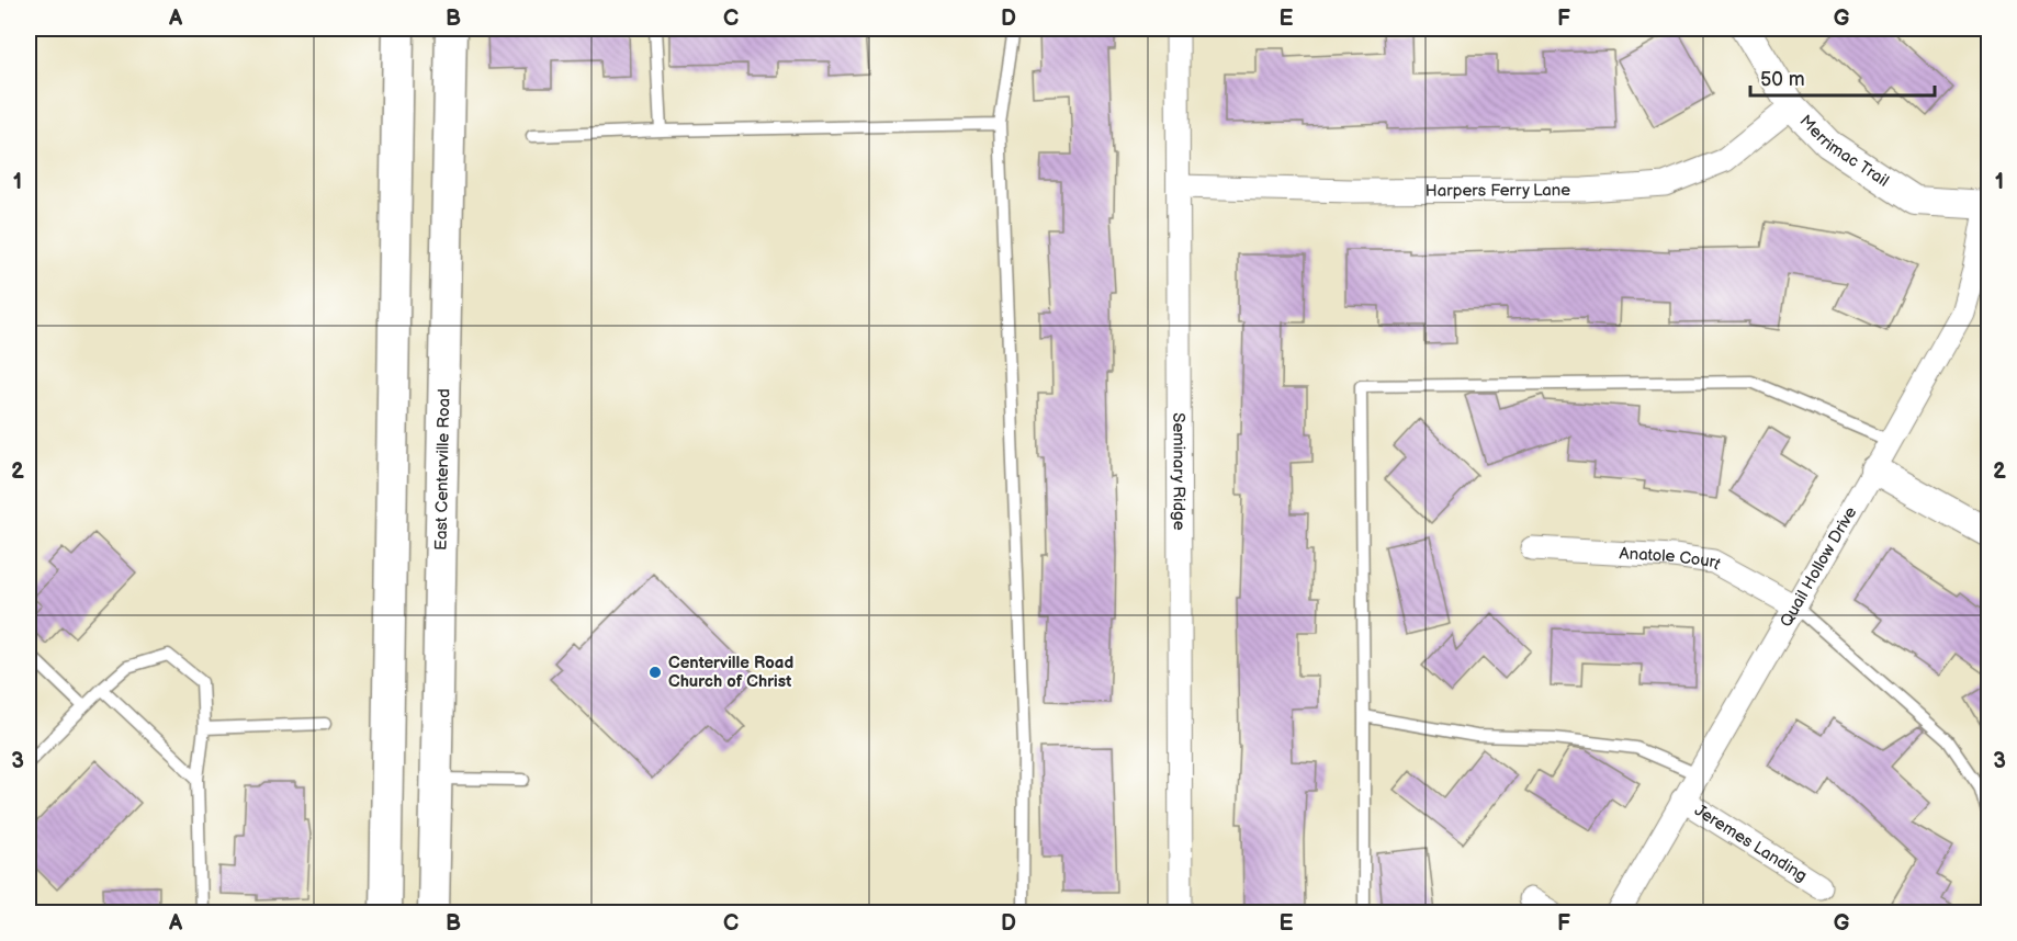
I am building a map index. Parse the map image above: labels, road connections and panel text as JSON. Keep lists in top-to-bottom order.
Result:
{
  "streets": {
    "main road": ["East Centerville Road"],
    "street": [
      "Merrimac Trail",
      "Harpers Ferry Lane",
      "Seminary Ridge",
      "Anatole Court",
      "Quail Hollow Drive",
      "Jeremes Landing"
    ]
  },
  "crossings": [
    ["Merrimac Trail", "Harpers Ferry Lane"],
    ["Merrimac Trail", "Quail Hollow Drive"],
    ["Harpers Ferry Lane", "Seminary Ridge"],
    ["Anatole Court", "Quail Hollow Drive"],
    ["Quail Hollow Drive", "Jeremes Landing"]
  ],
  "places": ["Centerville Road Church of Christ"],
  "scale_bar": "50 m",
  "grid": {
    "columns": [
      "A",
      "B",
      "C",
      "D",
      "E",
      "F",
      "G"
    ],
    "rows": ["1", "2", "3"]
  }
}
